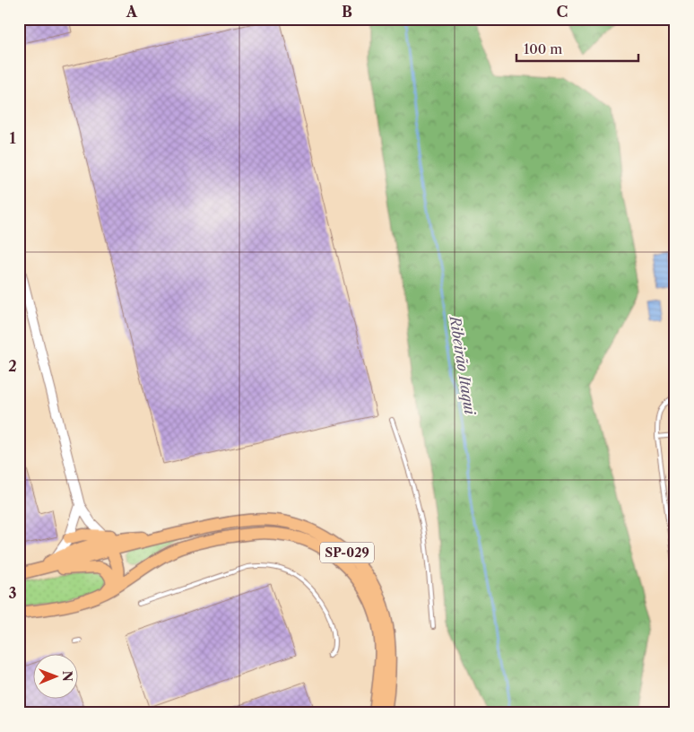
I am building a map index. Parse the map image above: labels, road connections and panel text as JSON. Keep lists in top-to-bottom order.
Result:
{
  "streets": {
    "highway": ["SP-029"]
  },
  "water": ["Ribeirão Itaqui"],
  "scale_bar": "100 m",
  "north": "right",
  "grid": {
    "columns": ["A", "B", "C"],
    "rows": ["1", "2", "3"]
  }
}
